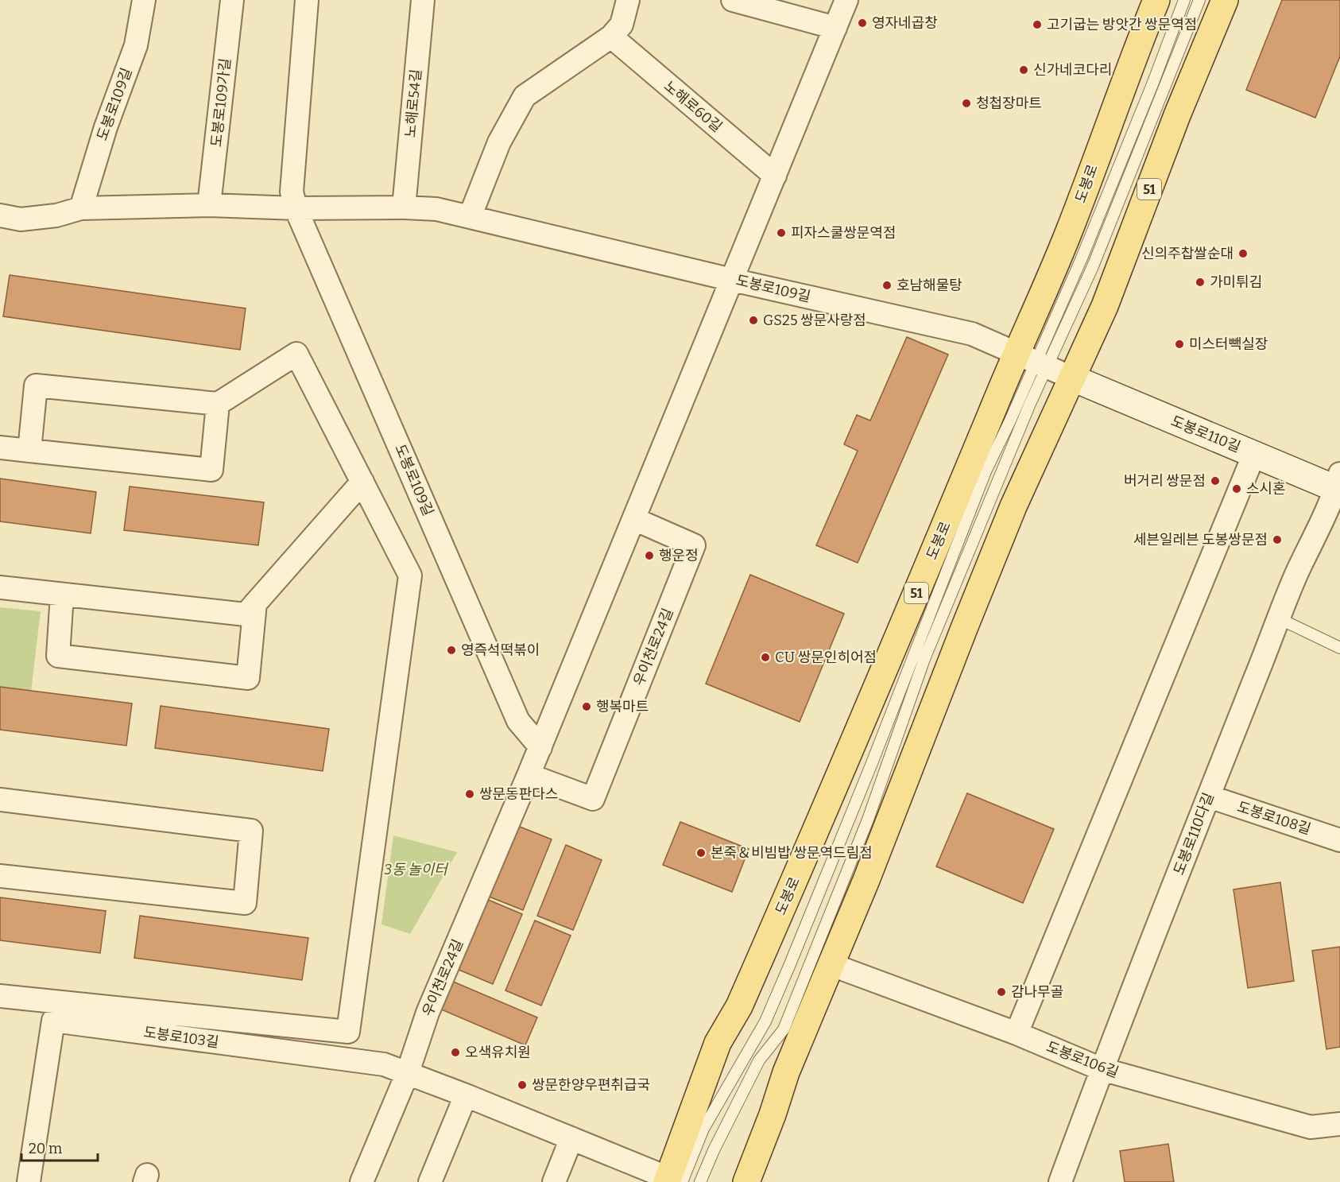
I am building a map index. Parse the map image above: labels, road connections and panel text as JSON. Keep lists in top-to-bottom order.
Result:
{
  "streets": {
    "main road": ["도봉로", "51"],
    "street": [
      "도봉로109가길",
      "노해로54길",
      "도봉로109길",
      "노해로60길",
      "도봉로110길",
      "우이천로24길",
      "도봉로108길",
      "도봉로110다길",
      "도봉로103길",
      "도봉로106길"
    ]
  },
  "crossings": [
    ["도봉로109가길", "도봉로109길"],
    ["노해로54길", "도봉로109길"],
    ["도봉로109길", "도봉로"],
    ["도봉로109길", "51"],
    ["도봉로109길", "도봉로110길"],
    ["도봉로109길", "우이천로24길"],
    ["도봉로", "도봉로103길"],
    ["51", "도봉로110길"],
    ["51", "도봉로106길"],
    ["도봉로110길", "도봉로110다길"],
    ["우이천로24길", "도봉로103길"],
    ["도봉로108길", "도봉로110다길"],
    ["도봉로110다길", "도봉로106길"]
  ],
  "parks": ["3동 놀이터"],
  "places": [
    "영자네곱창",
    "고기굽는 방앗간 쌍문역점",
    "신가네코다리",
    "청첩장마트",
    "피자스쿨쌍문역점",
    "신의주찹쌀순대",
    "가미튀김",
    "호남해물탕",
    "GS25 쌍문사랑점",
    "미스터빽실장",
    "버거리 쌍문점",
    "스시혼",
    "세븐일레븐 도봉쌍문점",
    "행운정",
    "영즉석떡볶이",
    "CU 쌍문인히어점",
    "행복마트",
    "쌍문동판다스",
    "본죽＆비빔밥 쌍문역드림점",
    "감나무골",
    "오색유치원",
    "쌍문한양우편취급국"
  ],
  "scale_bar": "20 m"
}
